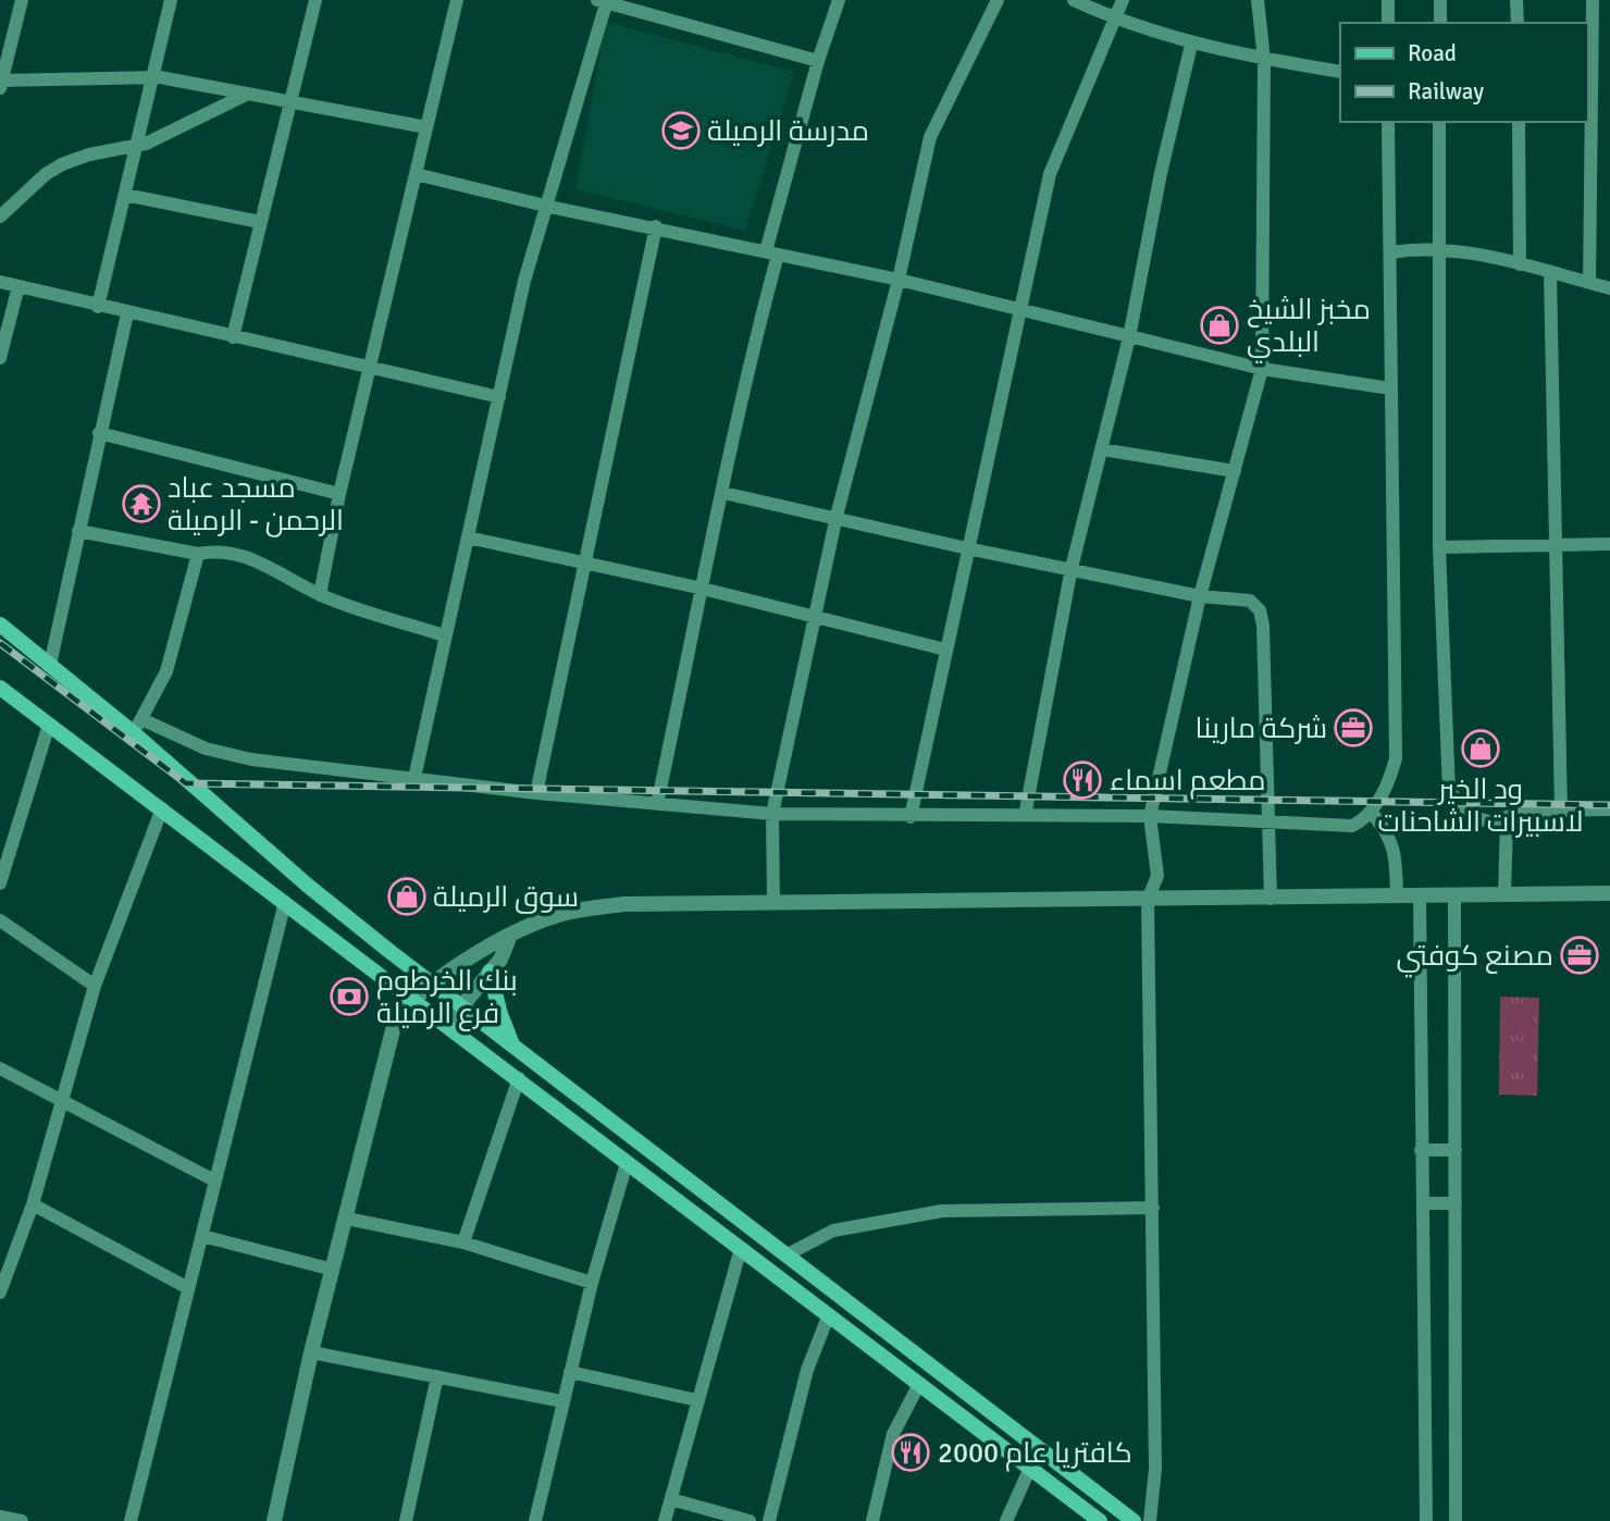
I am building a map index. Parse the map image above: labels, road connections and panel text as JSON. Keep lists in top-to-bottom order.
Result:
{
  "places": {
    "school or university": ["مدرسة الرميلة"],
    "shop": ["مخبز الشيخ البلدي", "ود الخير لاسبيرات الشاحنات", "سوق الرميلة"],
    "temple": ["مسجد عباد الرحمن - الرميلة"],
    "office": ["شركة مارينا", "مصنع كوفتي"],
    "restaurant": ["مطعم اسماء", "كافتريا عام 2000"],
    "bank": ["بنك الخرطوم فرع الرميلة"]
  },
  "legend": ["Road", "Railway"]
}
